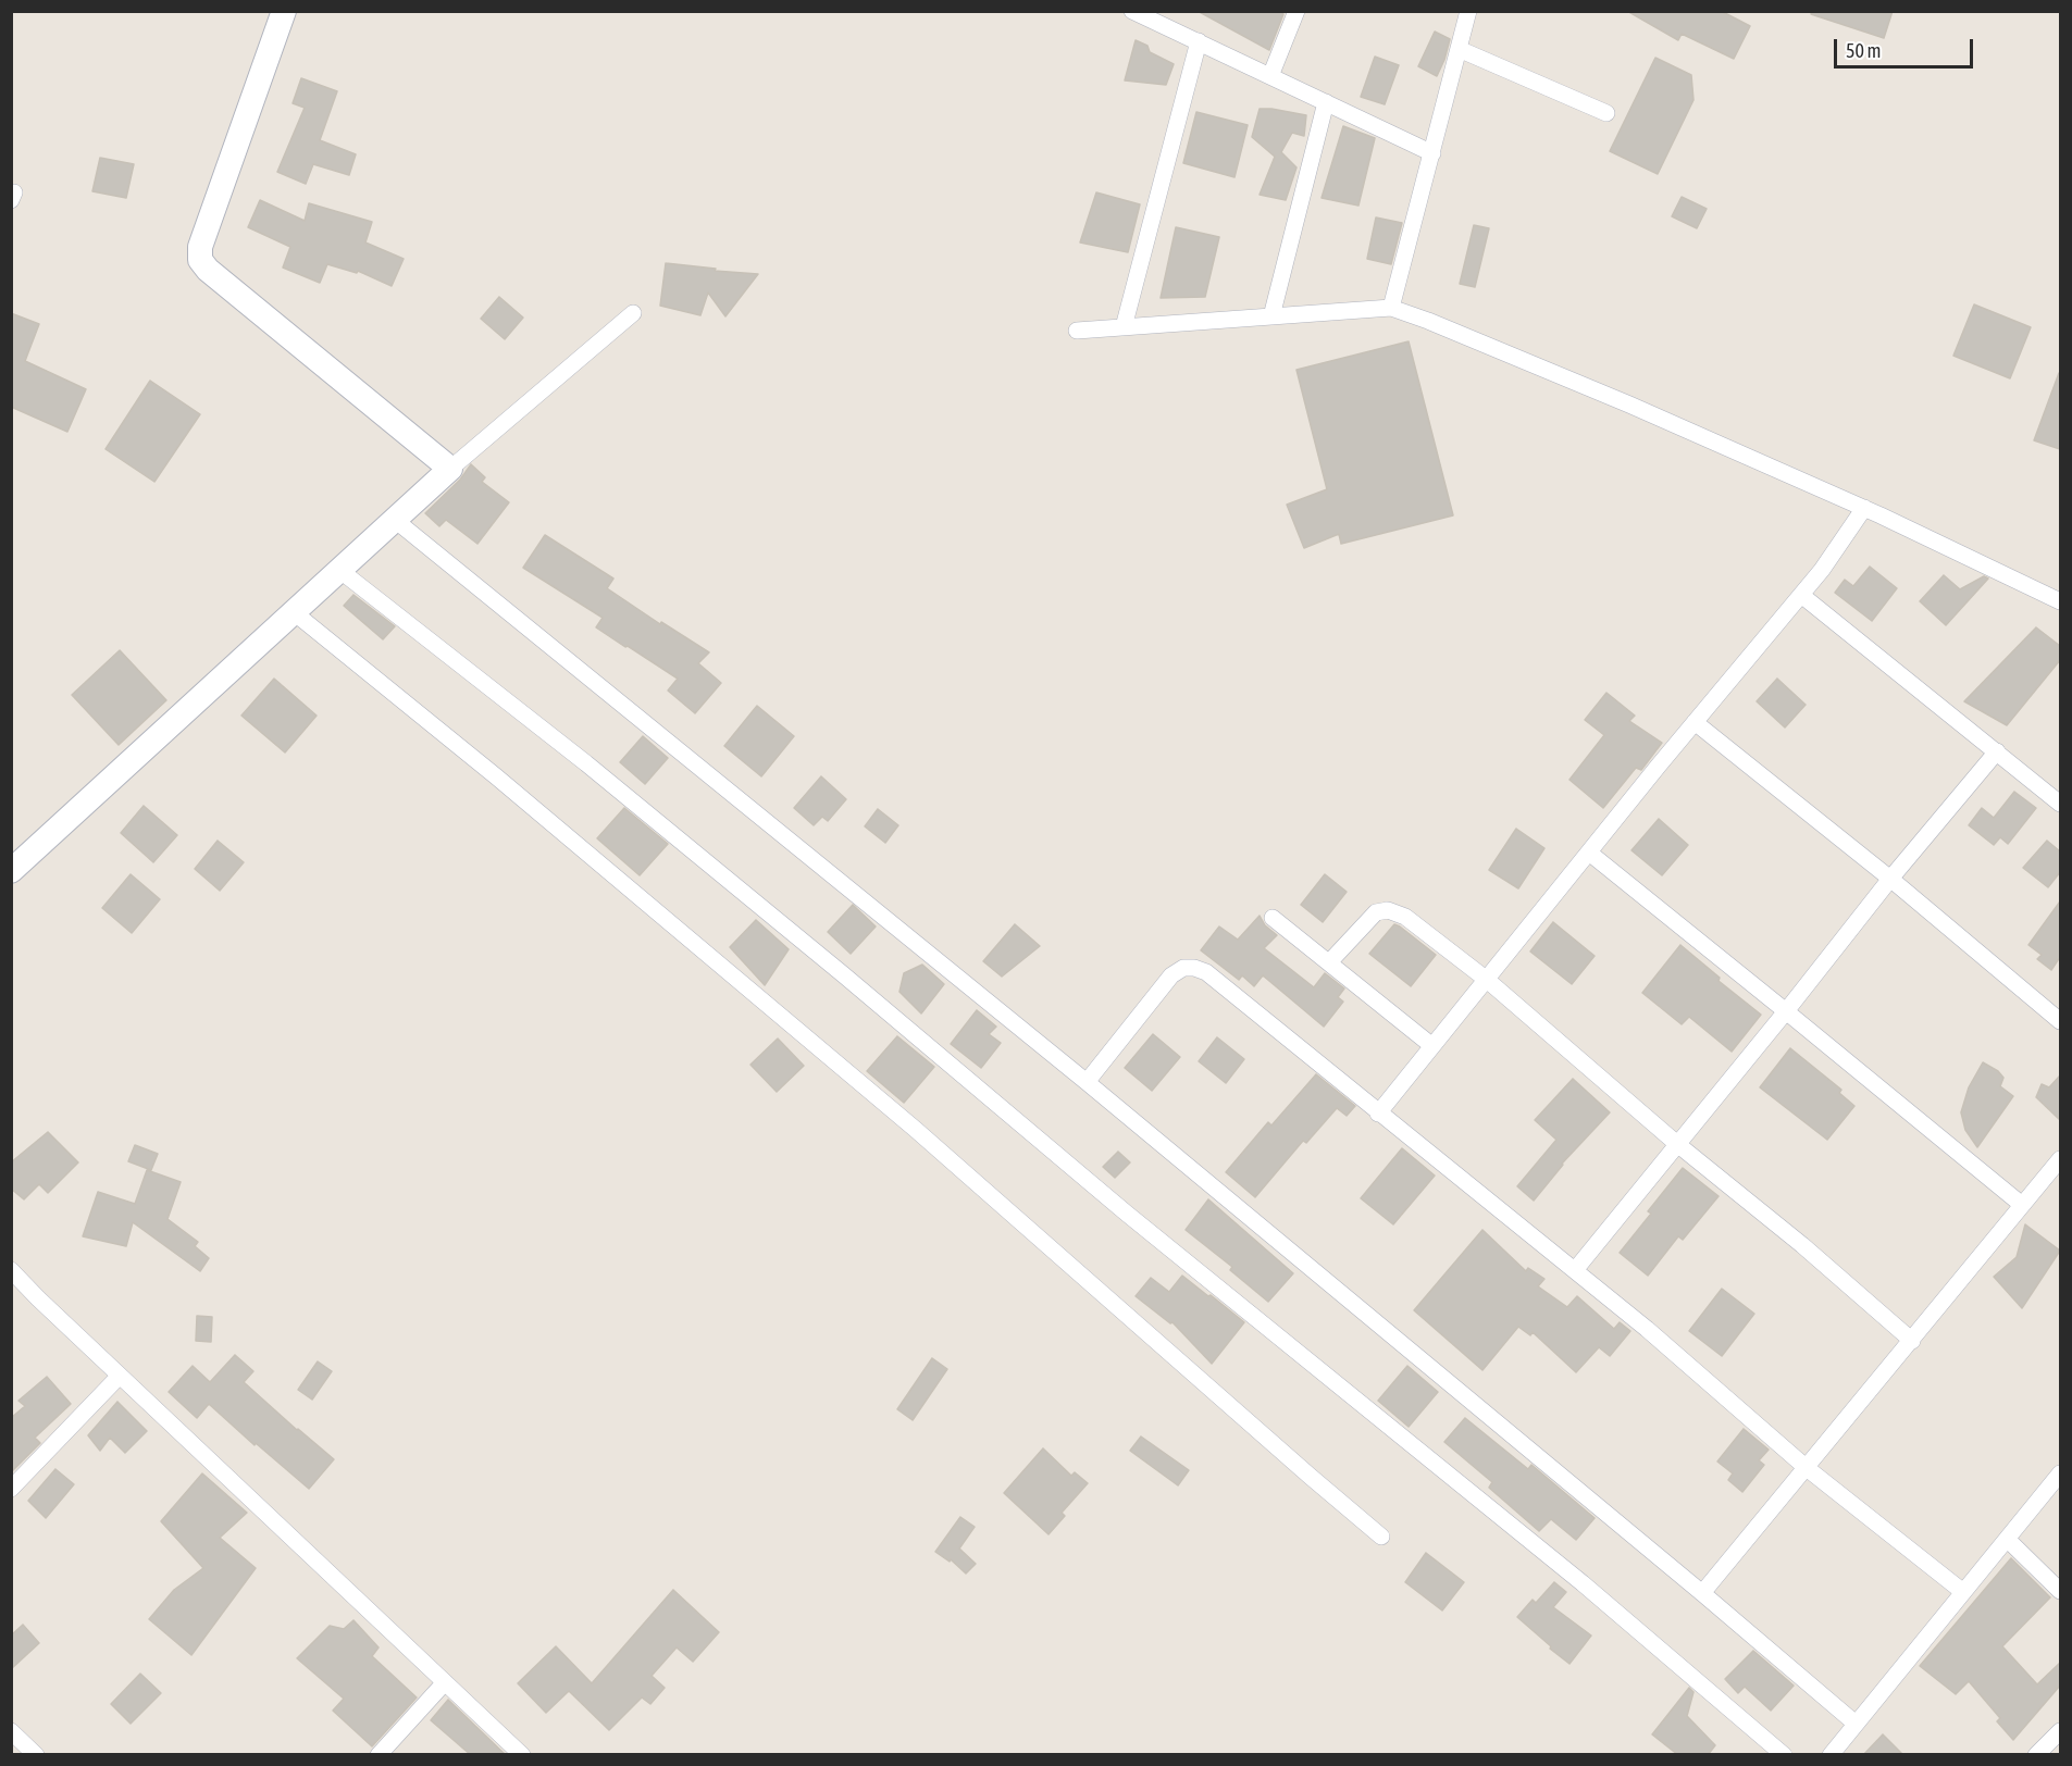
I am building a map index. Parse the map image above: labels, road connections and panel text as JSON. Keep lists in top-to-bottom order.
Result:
{
  "scale_bar": "50 m"
}
